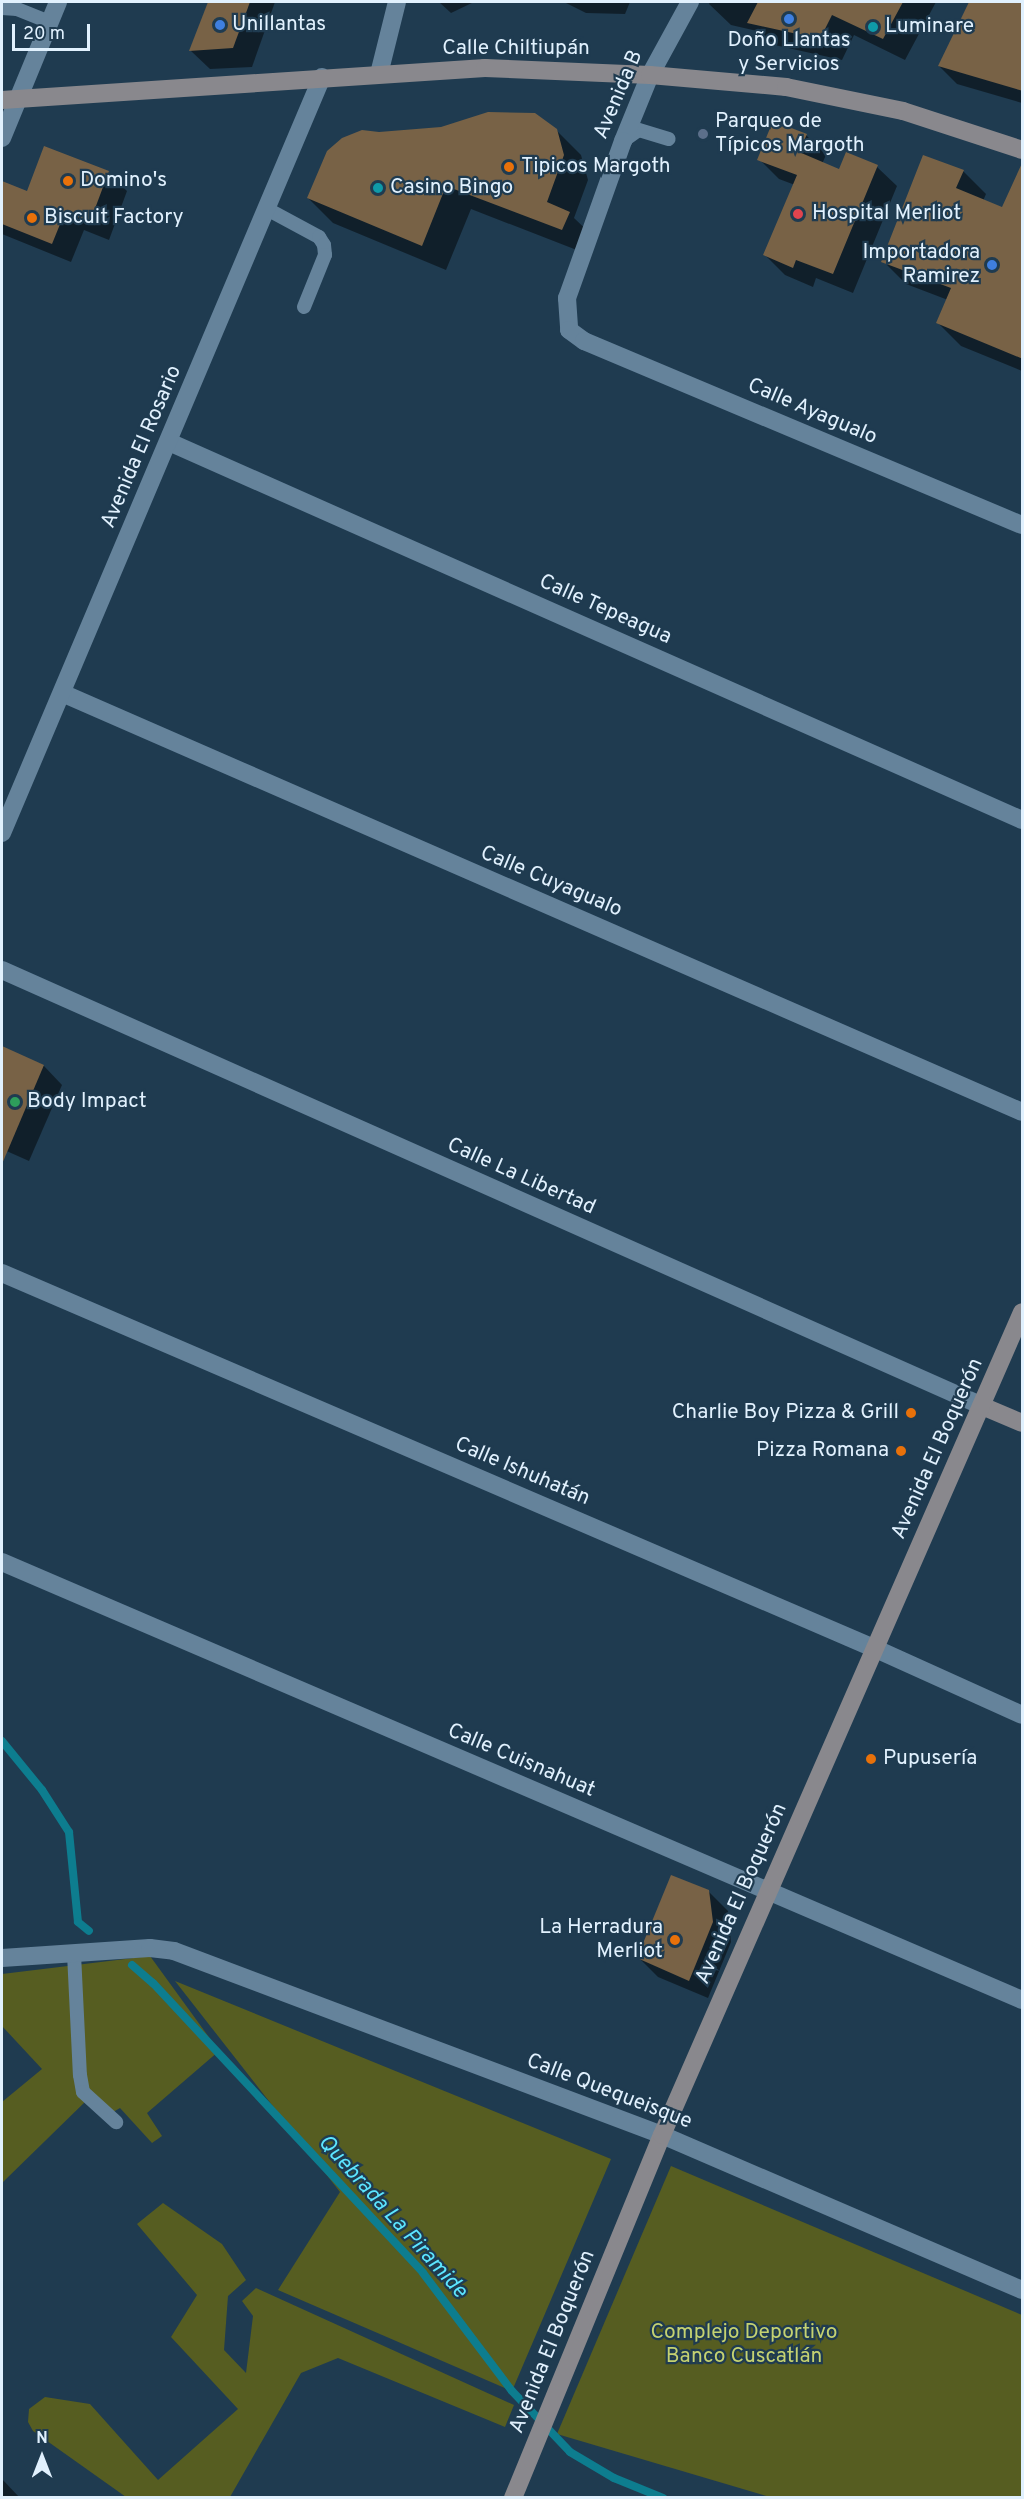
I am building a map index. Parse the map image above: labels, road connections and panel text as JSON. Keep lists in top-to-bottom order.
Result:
{
  "streets": {
    "street": [
      "Calle Chiltiupán",
      "Avenida B",
      "Calle Ayagualo",
      "Avenida El Rosario",
      "Calle Tepeagua",
      "Calle Cuyagualo",
      "Calle La Libertad",
      "Avenida El Boquerón",
      "Calle Ishuhatán",
      "Calle Cuisnahuat",
      "Calle Quequeisque"
    ]
  },
  "crossings": [
    ["Calle Chiltiupán", "Avenida B"],
    ["Calle Chiltiupán", "Avenida El Rosario"],
    ["Avenida B", "Calle Ayagualo"],
    ["Avenida El Rosario", "Calle Tepeagua"],
    ["Avenida El Rosario", "Calle Cuyagualo"],
    ["Calle La Libertad", "Avenida El Boquerón"],
    ["Avenida El Boquerón", "Calle Ishuhatán"],
    ["Avenida El Boquerón", "Calle Cuisnahuat"],
    ["Avenida El Boquerón", "Calle Quequeisque"]
  ],
  "water": ["Quebrada La Piramide"],
  "parks": ["Complejo Deportivo Banco Cuscatlán"],
  "places": [
    "Doño Llantas y Servicios",
    "Unillantas",
    "Luminare",
    "Parqueo de Típicos Margoth",
    "Tipicos Margoth",
    "Domino's",
    "Casino Bingo",
    "Hospital Merliot",
    "Biscuit Factory",
    "Importadora Ramirez",
    "Body Impact",
    "Charlie Boy Pizza & Grill",
    "Pizza Romana",
    "Pupusería",
    "La Herradura Merliot"
  ],
  "scale_bar": "20 m",
  "north": "top"
}
